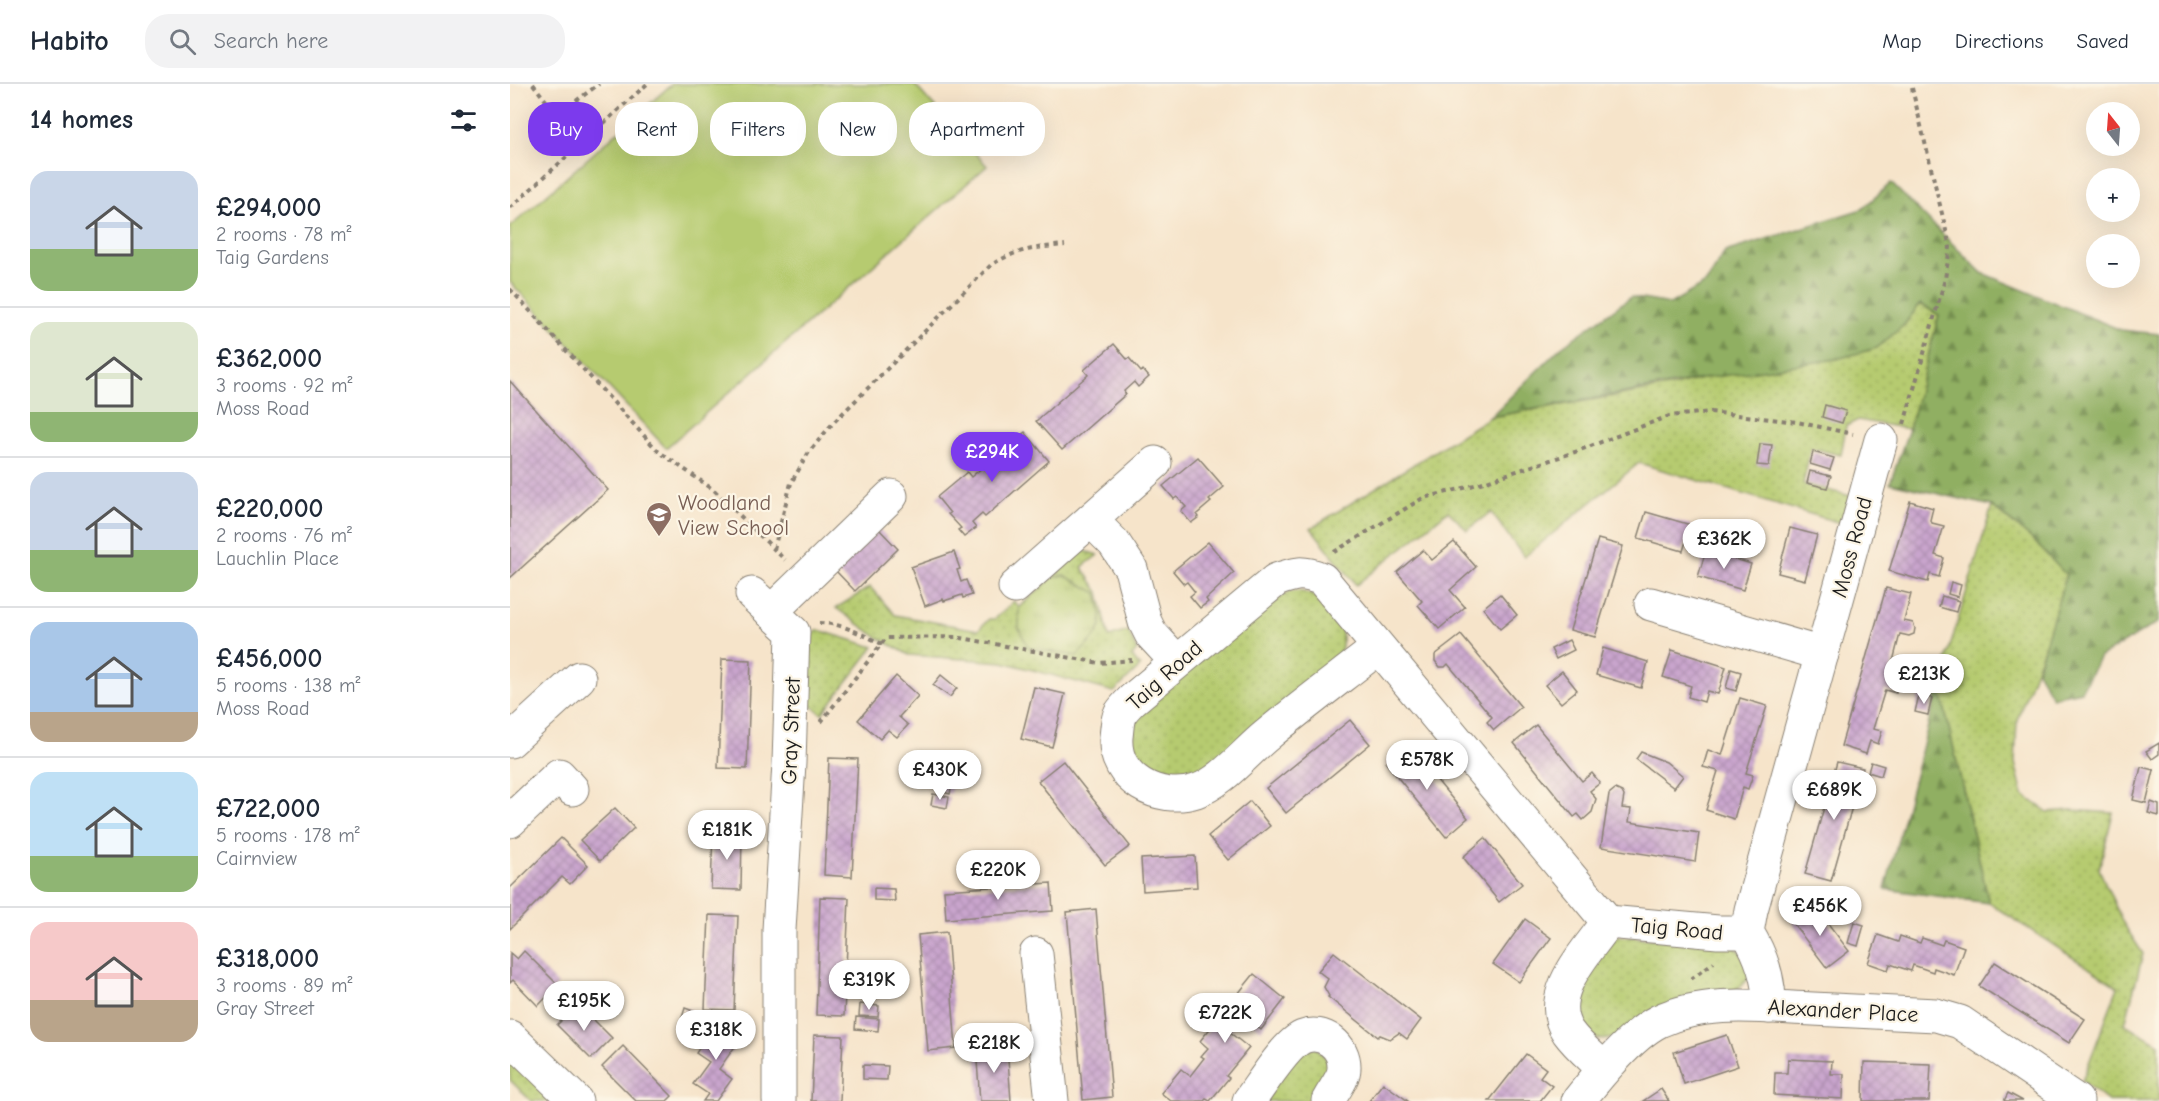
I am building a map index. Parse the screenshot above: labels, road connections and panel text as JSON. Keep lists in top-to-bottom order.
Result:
{
  "streets": {
    "street": [
      "Moss Road",
      "Taig Road",
      "Gray Street",
      "Alexander Place"
    ]
  },
  "crossings": [
    ["Moss Road", "Taig Road"],
    ["Taig Road", "Alexander Place"]
  ],
  "places": {
    "school or university": ["Woodland View School"]
  },
  "north": "top",
  "page": {
    "header": "Habito",
    "search": "Search here",
    "nav": ["Map", "Directions", "Saved"],
    "heading": "14 homes",
    "map_buttons": ["+", "−"],
    "chip": [
      "Buy",
      "Rent",
      "Filters",
      "New",
      "Apartment"
    ],
    "list": [
      {
        "name": "£294,000",
        "note": "2 rooms · 78 m² · Taig Gardens"
      },
      {
        "name": "£362,000",
        "note": "3 rooms · 92 m² · Moss Road"
      },
      {
        "name": "£220,000",
        "note": "2 rooms · 76 m² · Lauchlin Place"
      },
      {
        "name": "£456,000",
        "note": "5 rooms · 138 m² · Moss Road"
      },
      {
        "name": "£722,000",
        "note": "5 rooms · 178 m² · Cairnview"
      },
      {
        "name": "£318,000",
        "note": "3 rooms · 89 m² · Gray Street"
      }
    ],
    "price": [
      "£294K",
      "£362K",
      "£213K",
      "£578K",
      "£430K",
      "£689K",
      "£181K",
      "£220K",
      "£456K",
      "£319K",
      "£195K",
      "£722K",
      "£318K",
      "£218K"
    ]
  }
}
